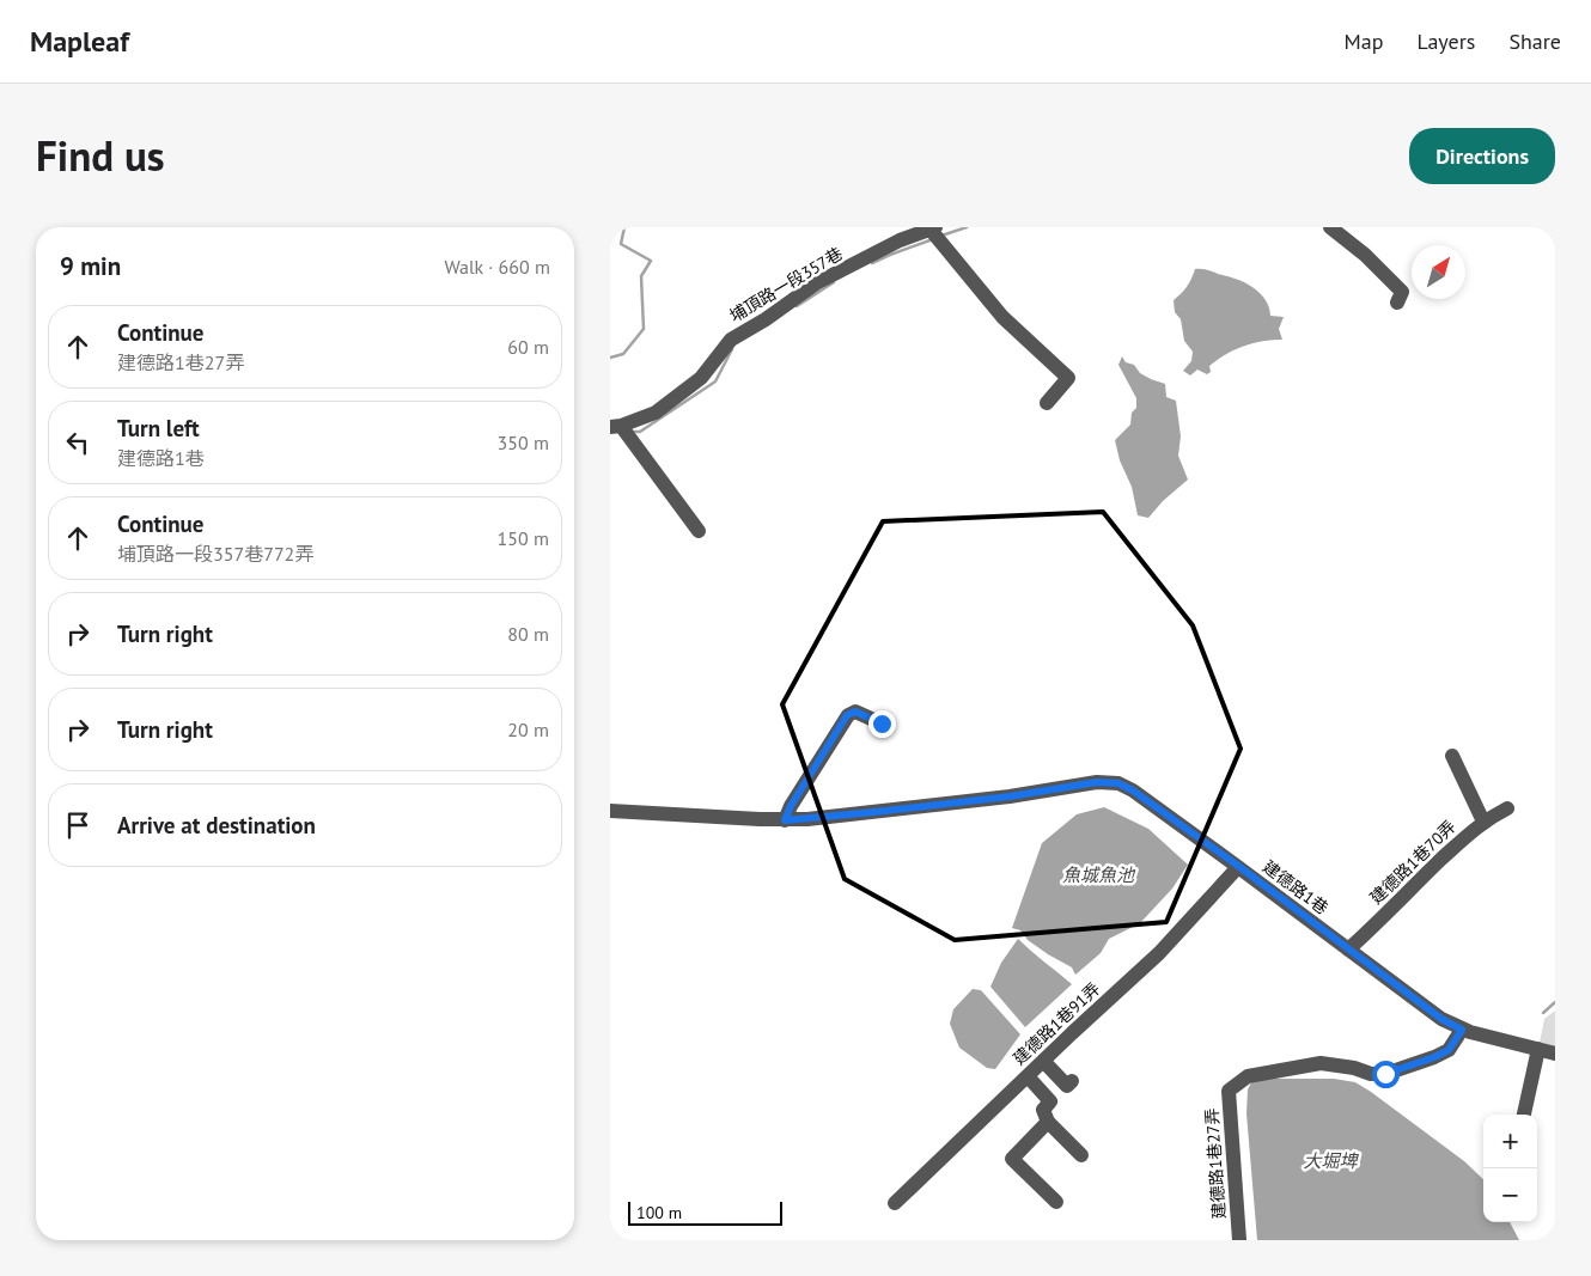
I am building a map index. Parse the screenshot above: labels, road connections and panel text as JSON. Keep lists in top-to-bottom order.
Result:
{
  "streets": {
    "street": [
      "埔頂路一段357巷",
      "建德路1巷70弄",
      "建德路1巷",
      "建德路1巷91弄",
      "建德路1巷27弄"
    ]
  },
  "crossings": [
    ["建德路1巷70弄", "建德路1巷"],
    ["建德路1巷", "建德路1巷91弄"],
    ["建德路1巷", "建德路1巷27弄"]
  ],
  "water": ["魚城魚池", "大堀埤"],
  "scale_bar": "100 m",
  "north": "top right",
  "page": {
    "header": "Mapleaf",
    "nav": ["Map", "Layers", "Share"],
    "title": "Find us",
    "buttons": "Directions",
    "heading": ["9 min", "Walk · 660 m"],
    "list": [
      ["Continue", "建德路1巷27弄", "60 m"],
      ["Turn left", "建德路1巷", "350 m"],
      ["Continue", "埔頂路一段357巷772弄", "150 m"],
      ["Turn right", "80 m"],
      ["Turn right", "20 m"],
      "Arrive at destination"
    ],
    "map_buttons": ["+", "−"],
    "scale": "100 m"
  }
}
